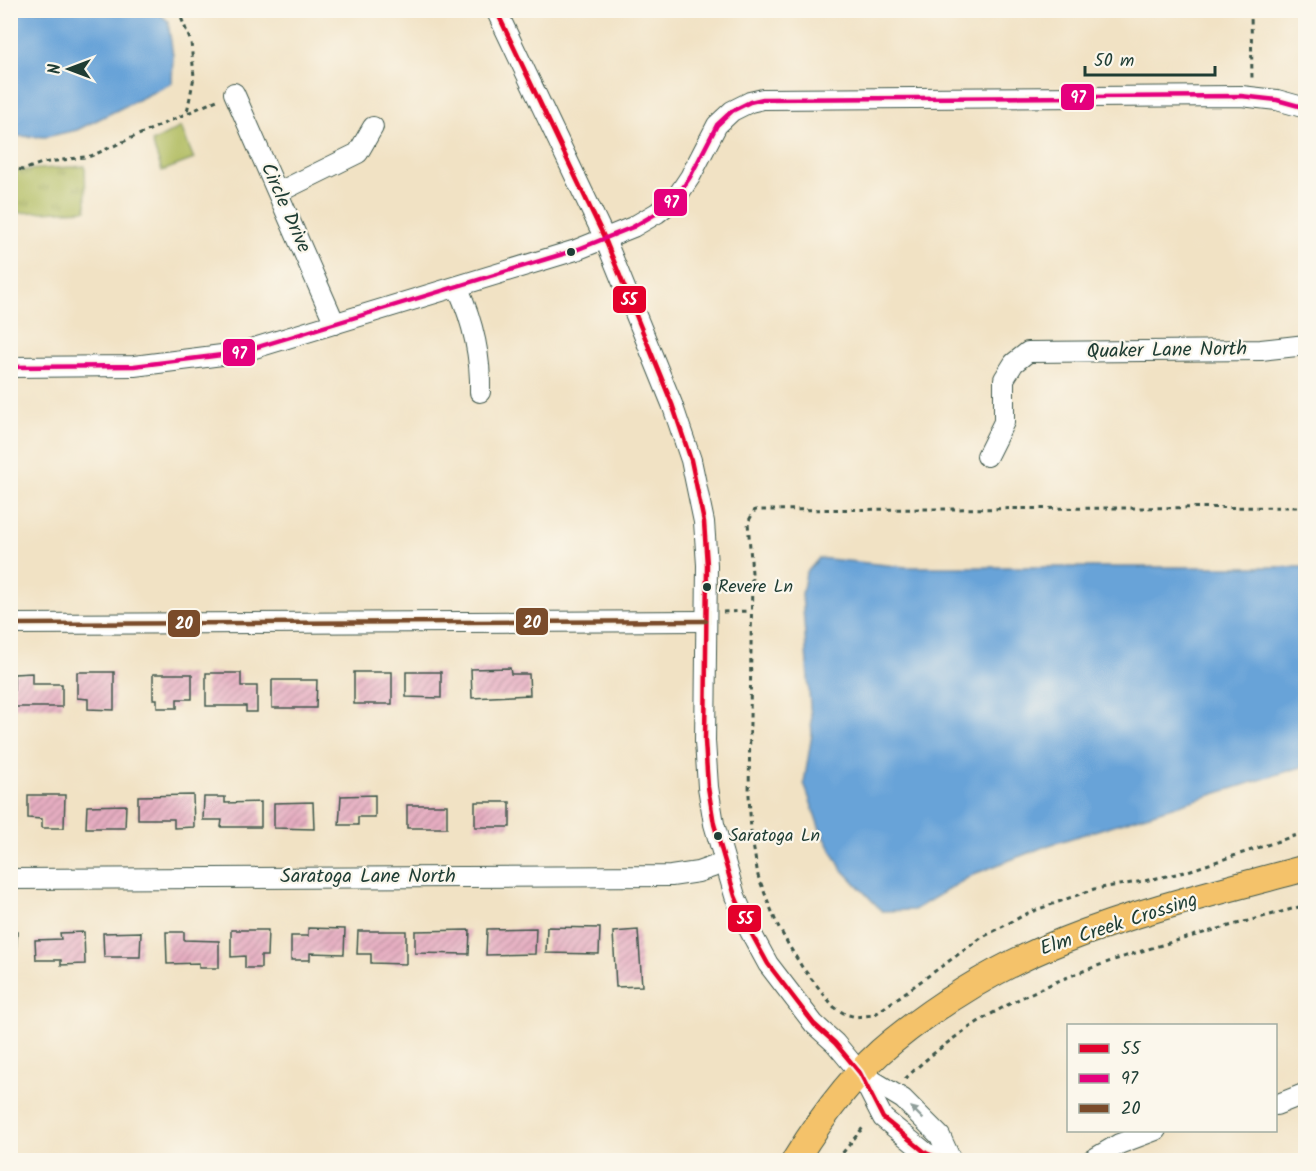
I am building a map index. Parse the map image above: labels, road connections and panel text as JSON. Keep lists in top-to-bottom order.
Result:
{
  "streets": {
    "main road": ["Elm Creek Crossing"],
    "street": ["Circle Drive", "Quaker Lane North", "Saratoga Lane North"]
  },
  "places": ["Revere Ln", "Saratoga Ln"],
  "lines": ["transit line 55", "transit line 97", "transit line 20"],
  "legend": ["55", "97", "20"],
  "scale_bar": "50 m",
  "north": "left"
}
